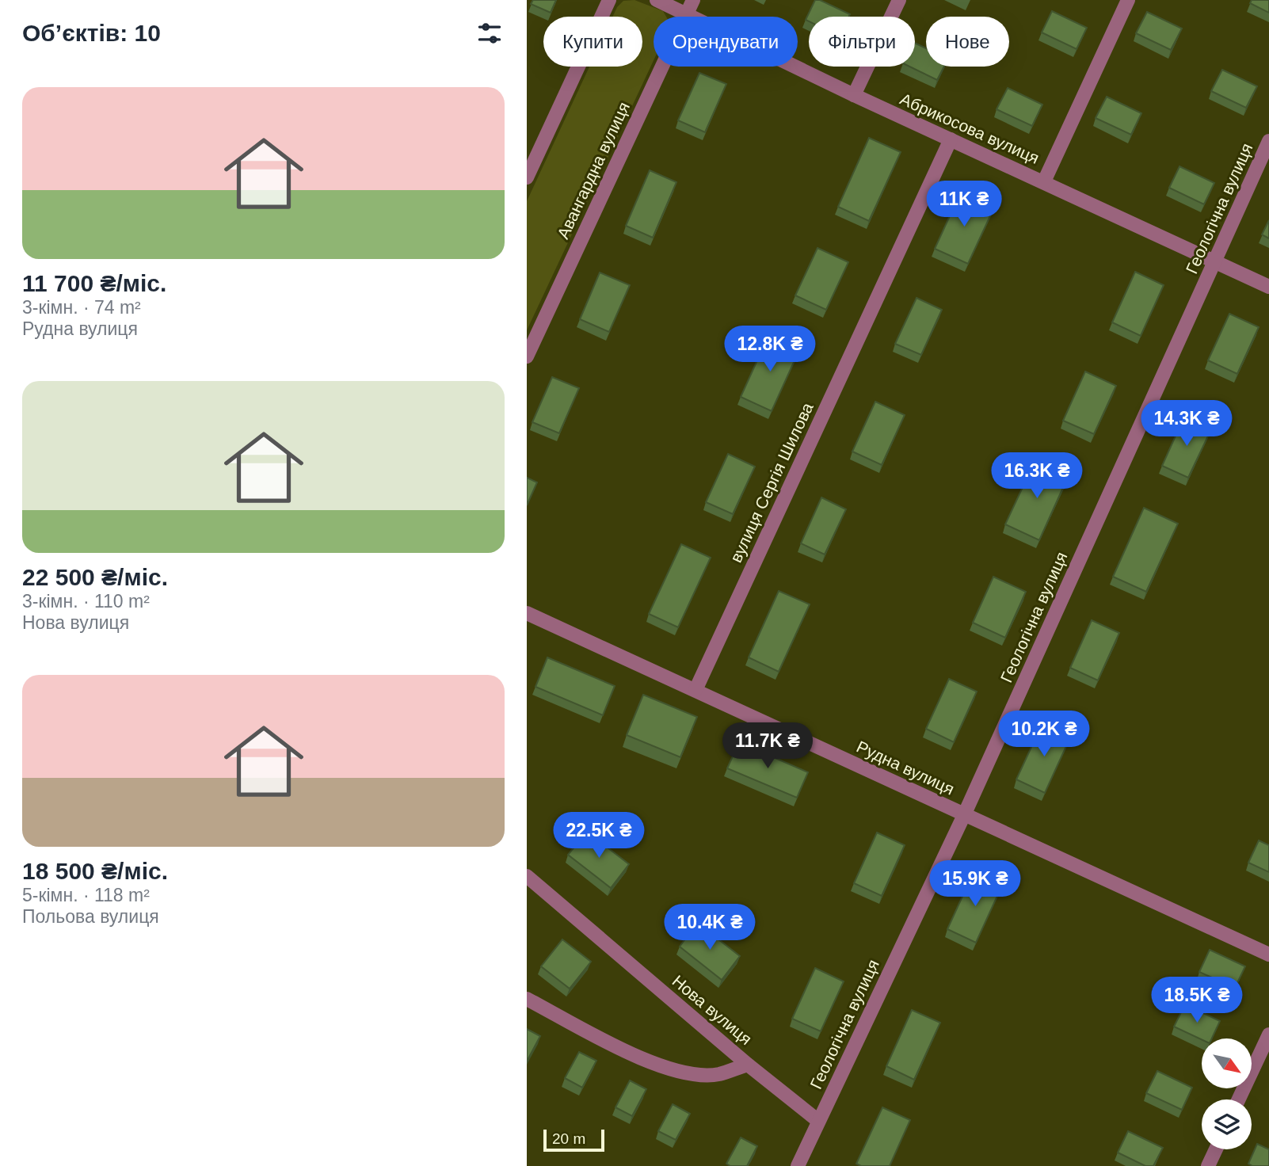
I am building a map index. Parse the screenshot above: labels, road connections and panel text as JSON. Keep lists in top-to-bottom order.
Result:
{
  "streets": {
    "street": [
      "Абрикосова вулиця",
      "Авангардна вулиця",
      "Геологічна вулиця",
      "вулиця Сергія Шилова",
      "Рудна вулиця",
      "Нова вулиця"
    ]
  },
  "crossings": [
    ["Абрикосова вулиця", "Авангардна вулиця"],
    ["Абрикосова вулиця", "Геологічна вулиця"],
    ["Абрикосова вулиця", "вулиця Сергія Шилова"],
    ["Геологічна вулиця", "Рудна вулиця"],
    ["Геологічна вулиця", "Нова вулиця"],
    ["вулиця Сергія Шилова", "Рудна вулиця"]
  ],
  "scale_bar": "20 m",
  "north": "bottom right",
  "page": {
    "heading": "Об’єктів: 10",
    "chip": [
      "Купити",
      "Орендувати",
      "Фільтри",
      "Нове"
    ],
    "list": [
      {
        "name": "11 700 ₴/міс.",
        "note": "3-кімн. · 74 m² · Рудна вулиця"
      },
      {
        "name": "22 500 ₴/міс.",
        "note": "3-кімн. · 110 m² · Нова вулиця"
      },
      {
        "name": "18 500 ₴/міс.",
        "note": "5-кімн. · 118 m² · Польова вулиця"
      }
    ],
    "price": [
      "11K ₴",
      "12.8K ₴",
      "14.3K ₴",
      "16.3K ₴",
      "10.2K ₴",
      "11.7K ₴",
      "22.5K ₴",
      "15.9K ₴",
      "10.4K ₴",
      "18.5K ₴"
    ],
    "scale": "20 m"
  }
}
